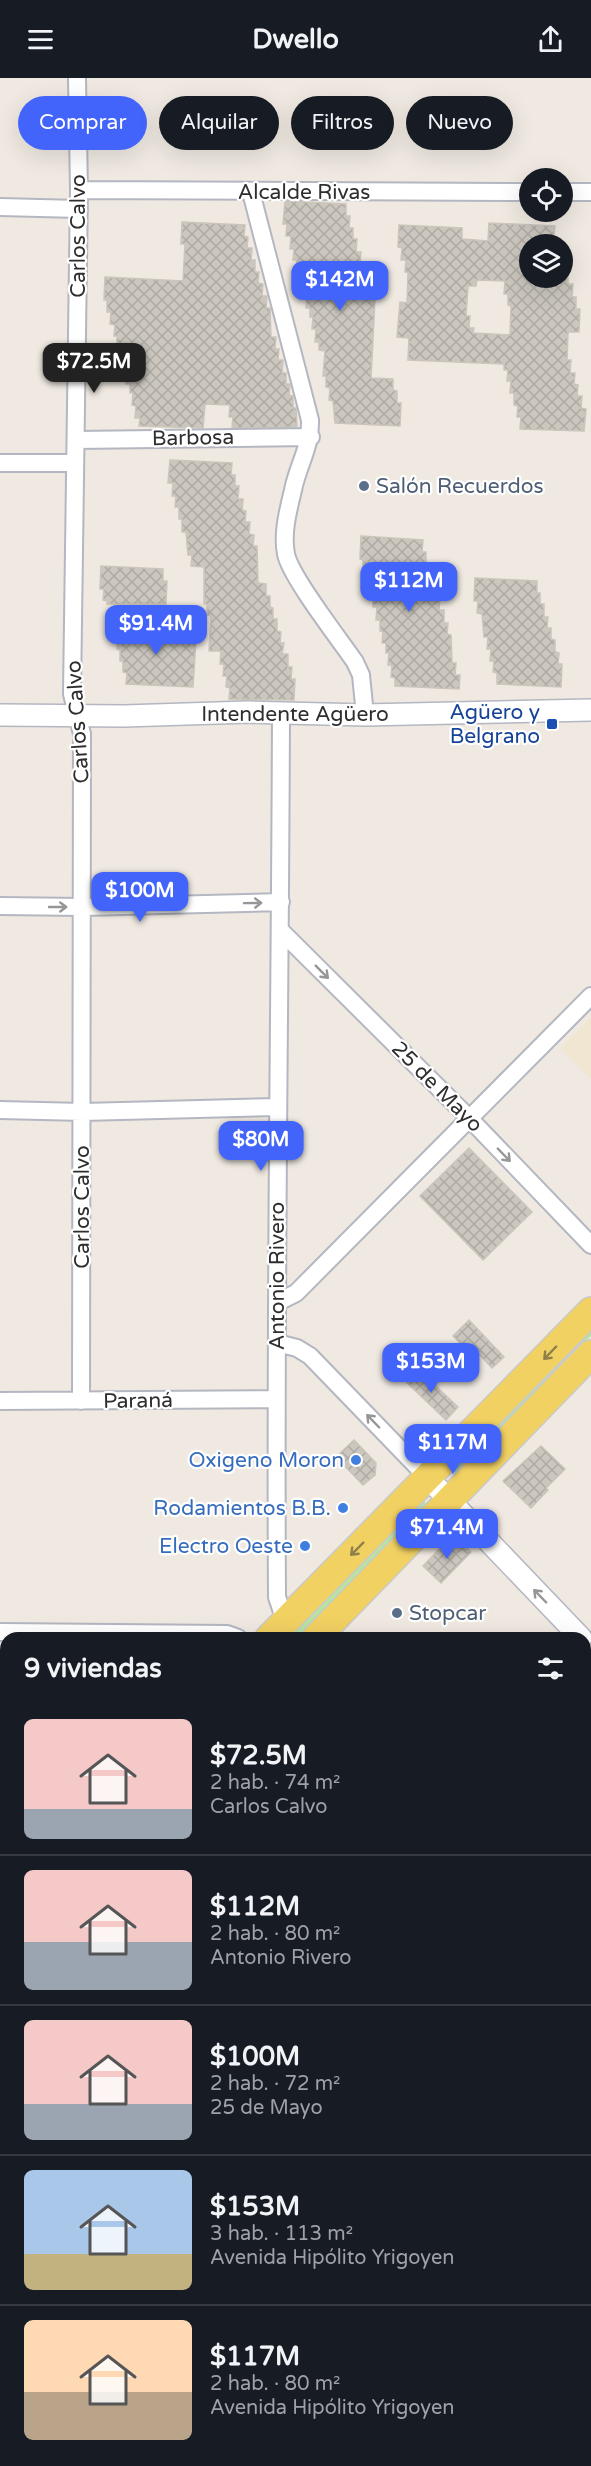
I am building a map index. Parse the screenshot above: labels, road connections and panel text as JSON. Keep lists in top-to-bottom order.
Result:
{
  "streets": {
    "street": [
      "Alcalde Rivas",
      "Carlos Calvo",
      "Barbosa",
      "Intendente Agüero",
      "25 de Mayo",
      "Antonio Rivero",
      "Paraná"
    ]
  },
  "crossings": [
    ["Alcalde Rivas", "Carlos Calvo"],
    ["Carlos Calvo", "Barbosa"],
    ["Carlos Calvo", "Intendente Agüero"],
    ["Carlos Calvo", "Paraná"],
    ["Intendente Agüero", "Antonio Rivero"],
    ["25 de Mayo", "Antonio Rivero"],
    ["Antonio Rivero", "Paraná"]
  ],
  "one_way": ["25 de Mayo"],
  "places": {
    "other": [
      "Salón Recuerdos",
      "Oxigeno Moron",
      "Rodamientos B.B.",
      "Electro Oeste",
      "Stopcar"
    ],
    "transit": ["Agüero y Belgrano"]
  },
  "page": {
    "header": "Dwello",
    "chip": [
      "Comprar",
      "Alquilar",
      "Filtros",
      "Nuevo"
    ],
    "price": [
      "$142M",
      "$72.5M",
      "$112M",
      "$91.4M",
      "$100M",
      "$80M",
      "$153M",
      "$117M",
      "$71.4M"
    ],
    "heading": "9 viviendas",
    "list": [
      {
        "name": "$72.5M",
        "note": "2 hab. · 74 m² · Carlos Calvo"
      },
      {
        "name": "$112M",
        "note": "2 hab. · 80 m² · Antonio Rivero"
      },
      {
        "name": "$100M",
        "note": "2 hab. · 72 m² · 25 de Mayo"
      },
      {
        "name": "$153M",
        "note": "3 hab. · 113 m² · Avenida Hipólito Yrigoyen"
      },
      {
        "name": "$117M",
        "note": "2 hab. · 80 m² · Avenida Hipólito Yrigoyen"
      }
    ]
  }
}
